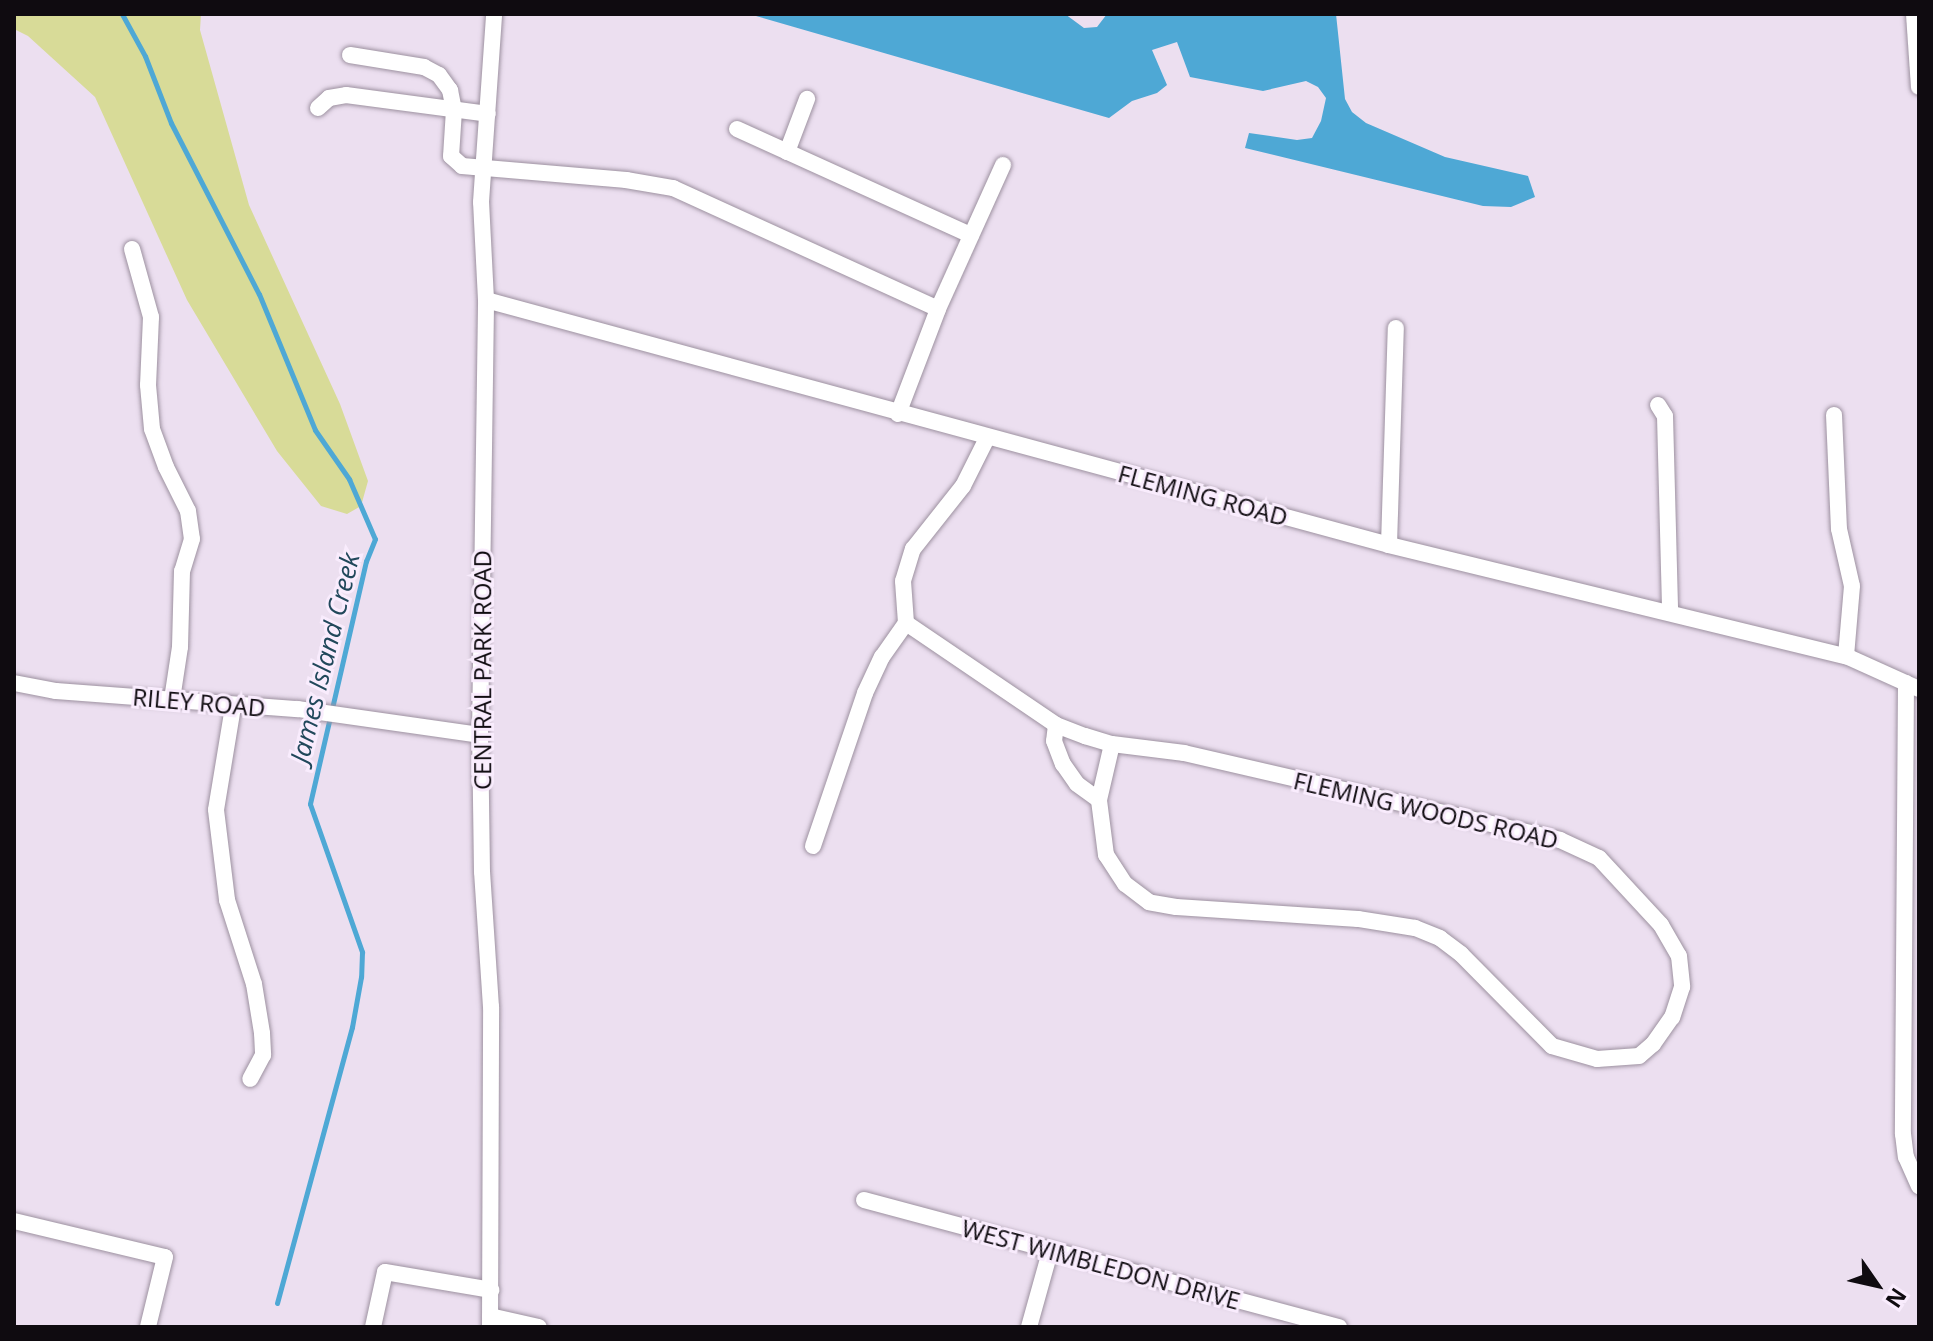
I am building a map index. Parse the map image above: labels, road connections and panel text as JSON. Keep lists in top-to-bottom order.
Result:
{
  "streets": {
    "street": [
      "FLEMING ROAD",
      "CENTRAL PARK ROAD",
      "RILEY ROAD",
      "FLEMING WOODS ROAD",
      "WEST WIMBLEDON DRIVE"
    ]
  },
  "crossings": [
    ["FLEMING ROAD", "CENTRAL PARK ROAD"],
    ["CENTRAL PARK ROAD", "RILEY ROAD"]
  ],
  "water": ["James Island Creek"],
  "north": "bottom right"
}
